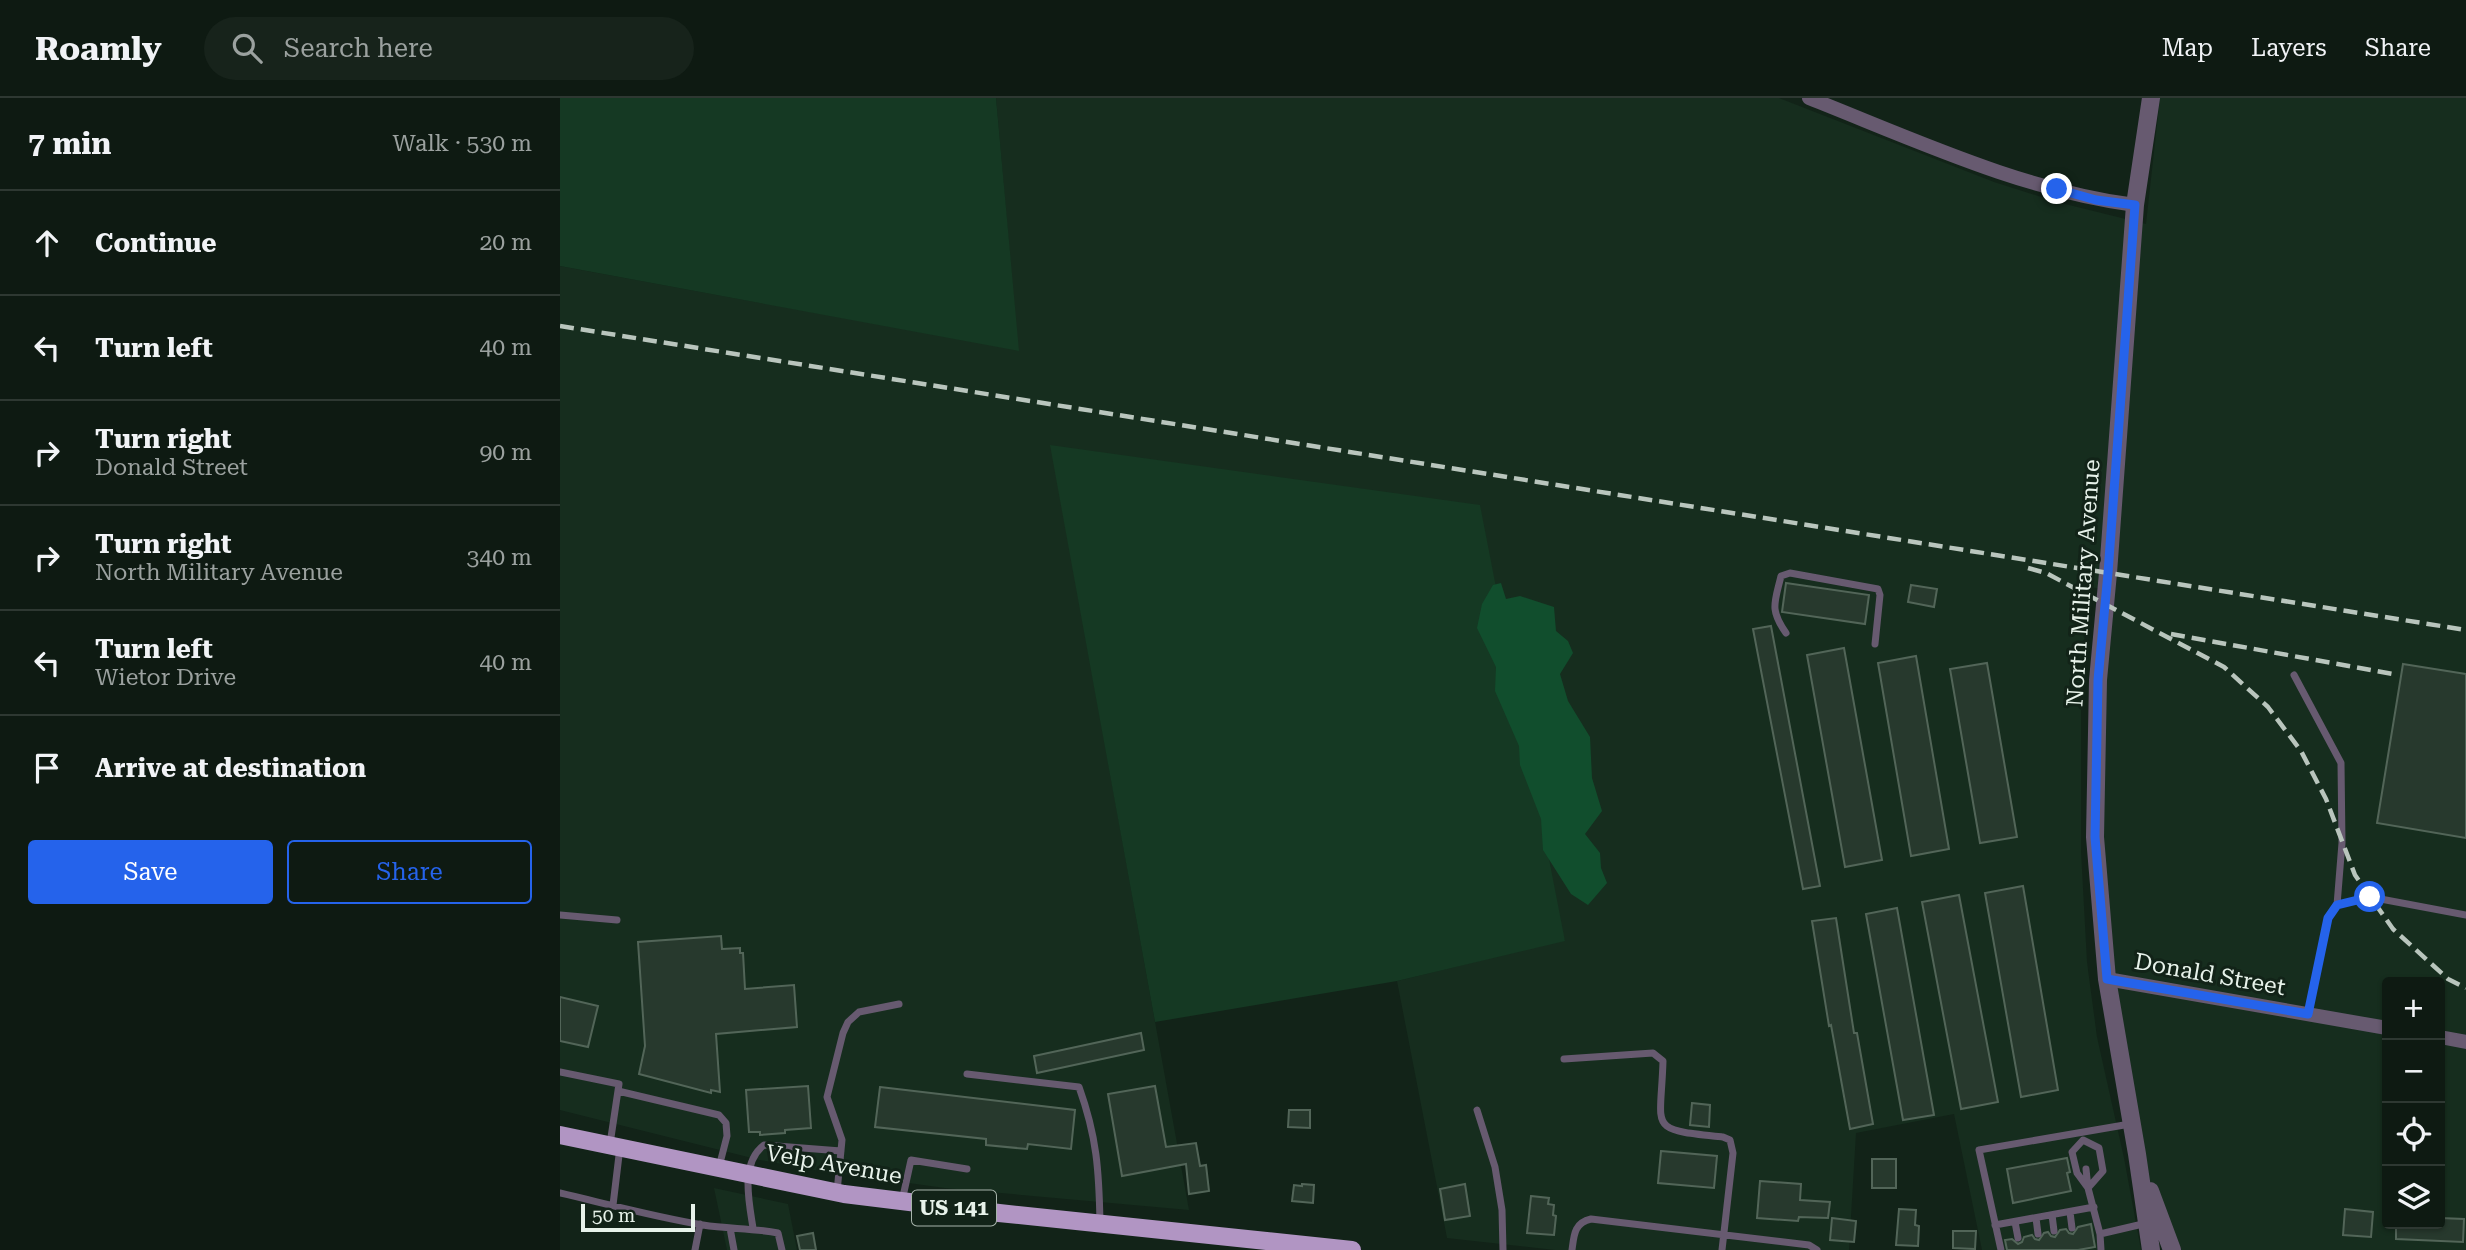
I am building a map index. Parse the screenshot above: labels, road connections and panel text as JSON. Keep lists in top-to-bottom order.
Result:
{
  "streets": {
    "main road": ["Velp Avenue", "US 141"],
    "street": ["North Military Avenue", "Donald Street"]
  },
  "crossings": [
    ["North Military Avenue", "Donald Street"]
  ],
  "scale_bar": "50 m",
  "page": {
    "header": "Roamly",
    "search": "Search here",
    "nav": ["Map", "Layers", "Share"],
    "heading": ["7 min", "Walk · 530 m"],
    "list": [
      ["Continue", "20 m"],
      ["Turn left", "40 m"],
      ["Turn right", "Donald Street", "90 m"],
      ["Turn right", "North Military Avenue", "340 m"],
      ["Turn left", "Wietor Drive", "40 m"],
      "Arrive at destination"
    ],
    "buttons": ["Save", "Share"],
    "map_buttons": ["+", "−"],
    "scale": "50 m"
  }
}
